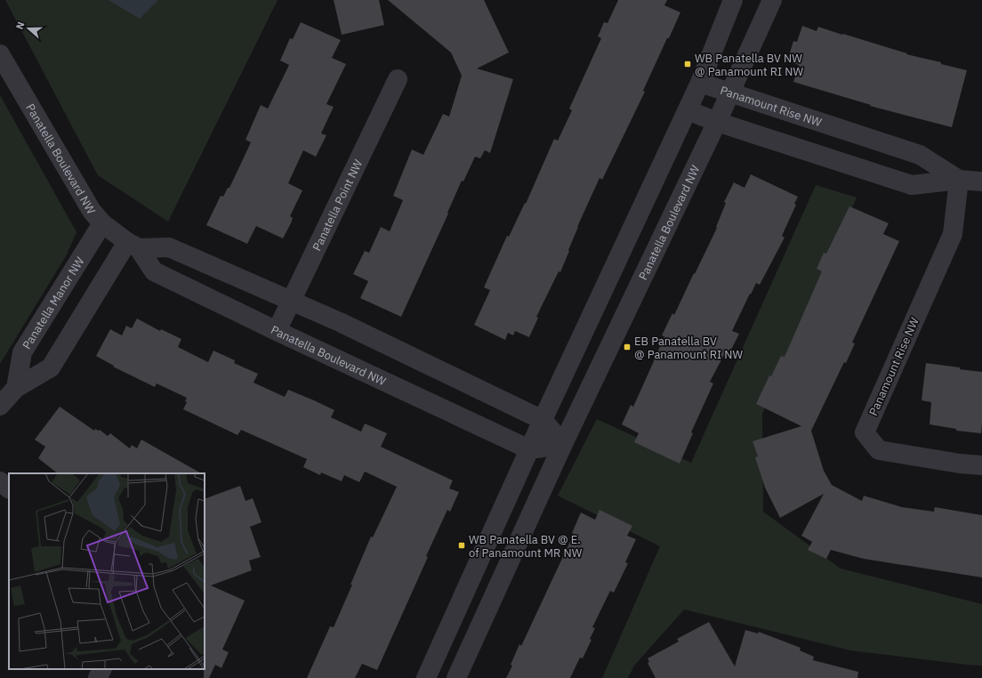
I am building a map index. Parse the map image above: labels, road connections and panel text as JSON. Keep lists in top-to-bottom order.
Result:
{
  "streets": {
    "street": [
      "Panamount Rise NW",
      "Panatella Boulevard NW",
      "Panatella Point NW",
      "Panatella Manor NW"
    ]
  },
  "crossings": [
    ["Panamount Rise NW", "Panatella Boulevard NW"],
    ["Panatella Boulevard NW", "Panatella Point NW"],
    ["Panatella Boulevard NW", "Panatella Manor NW"]
  ],
  "places": {
    "transit": ["WB Panatella BV NW @ Panamount RI NW", "EB Panatella BV @ Panamount RI NW", "WB Panatella BV @ E. of Panamount MR NW"]
  },
  "north": "left"
}
